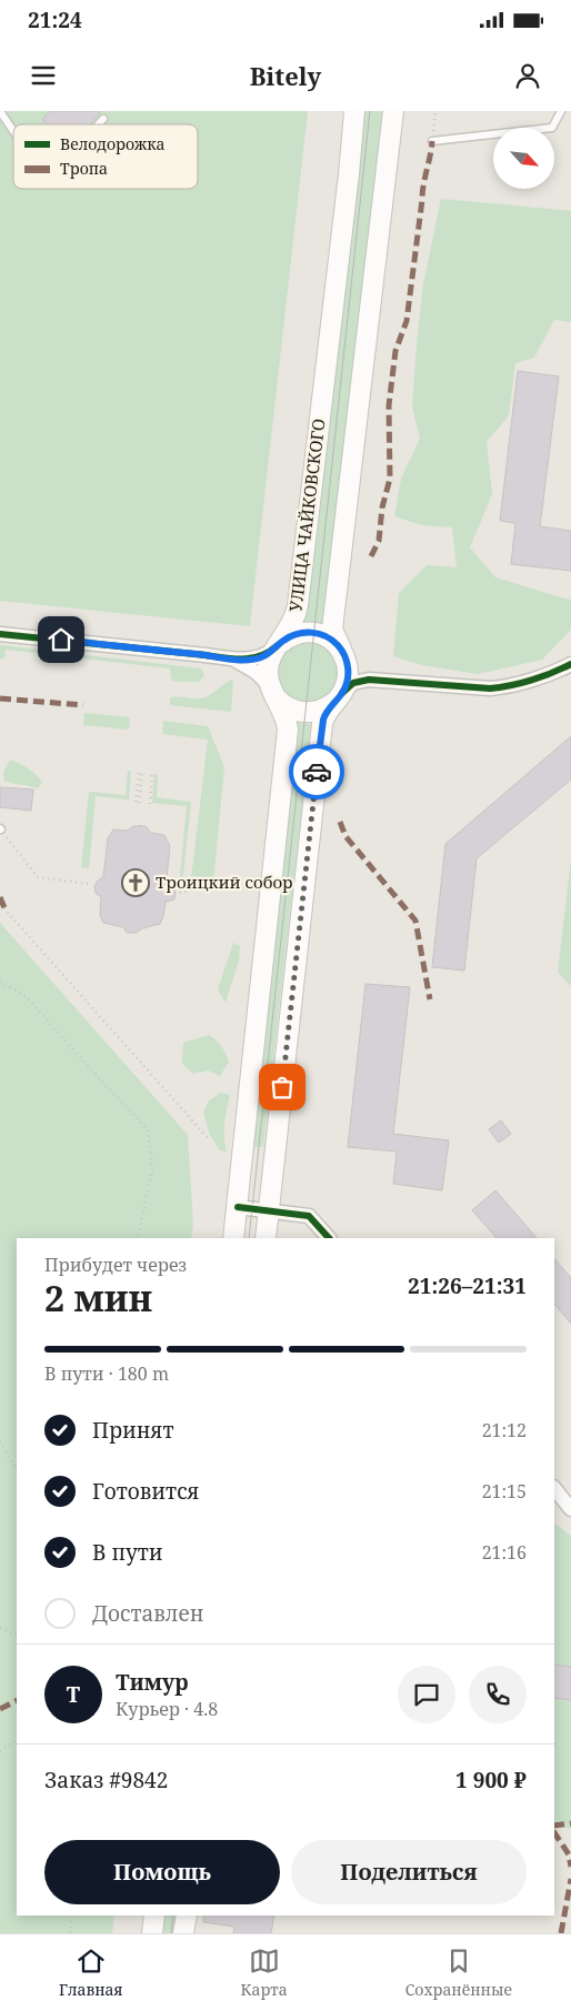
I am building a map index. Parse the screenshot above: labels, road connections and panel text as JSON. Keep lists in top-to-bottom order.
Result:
{
  "streets": {
    "main road": ["УЛИЦА ЧАЙКОВСКОГО"]
  },
  "places": {
    "church": ["Троицкий собор"]
  },
  "legend": ["Велодорожка", "Тропа"],
  "north": "bottom right",
  "page": {
    "status": "21:24",
    "header": "Bitely",
    "heading": ["2 мин", "Прибудет через", "21:26–21:31"],
    "panel": [
      "Тимур",
      "Курьер · 4.8",
      "Заказ #9842",
      "1 900 ₽"
    ],
    "bar": "В пути · 180 m",
    "list": [
      ["Принят", "21:12"],
      ["Готовится", "21:15"],
      ["В пути", "21:16"],
      "Доставлен"
    ],
    "round": "Т",
    "buttons": ["Помощь", "Поделиться"],
    "tabs": ["Главная", "Карта", "Сохранённые"]
  }
}
